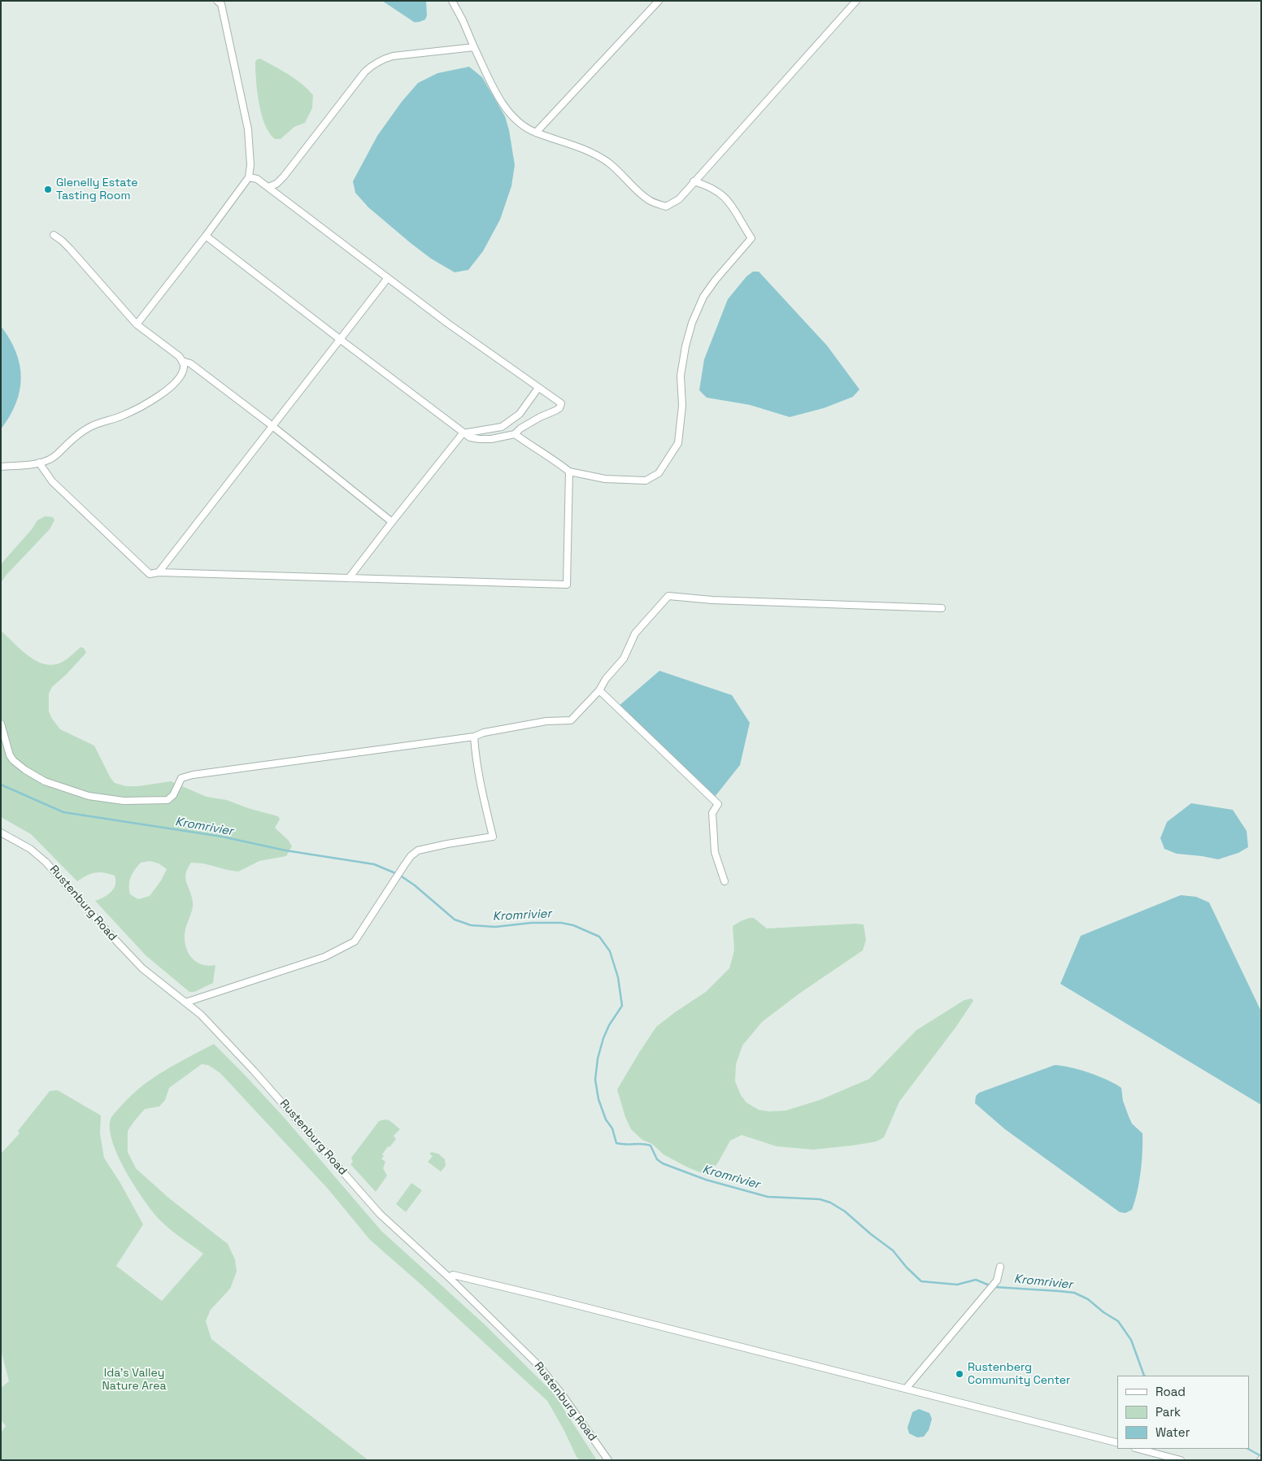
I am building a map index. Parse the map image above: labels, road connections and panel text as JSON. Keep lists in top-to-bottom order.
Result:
{
  "streets": {
    "street": ["Rustenburg Road"]
  },
  "water": ["Kromrivier"],
  "parks": ["Ida's Valley Nature Area"],
  "places": ["Glenelly Estate Tasting Room", "Rustenberg Community Center"],
  "legend": ["Road", "Park", "Water"]
}
